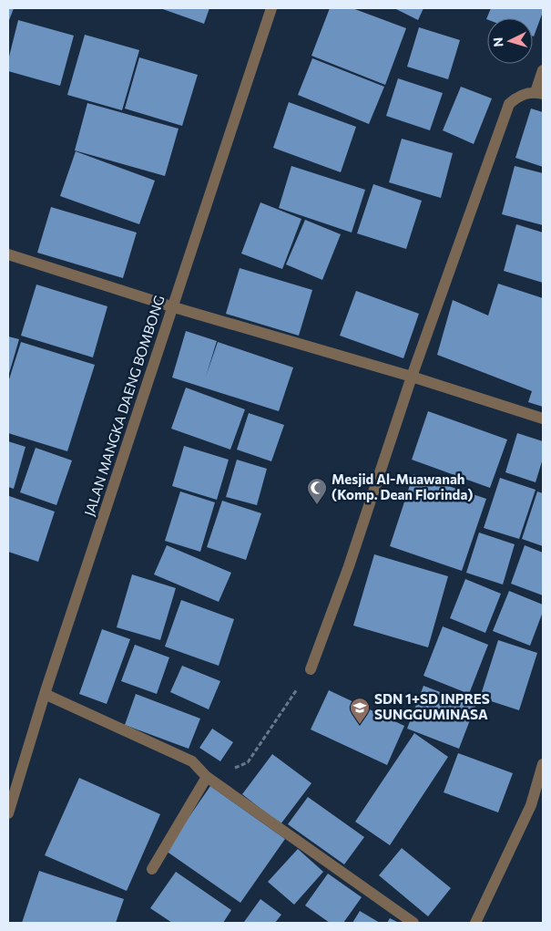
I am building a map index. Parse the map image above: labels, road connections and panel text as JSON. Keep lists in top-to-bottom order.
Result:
{
  "streets": {
    "street": ["JALAN MANGKA DAENG BOMBONG"]
  },
  "places": {
    "mosque": ["Mesjid Al-Muawanah (Komp. Dean Florinda)"],
    "school or university": ["SDN 1+SD INPRES SUNGGUMINASA"]
  },
  "north": "left"
}
